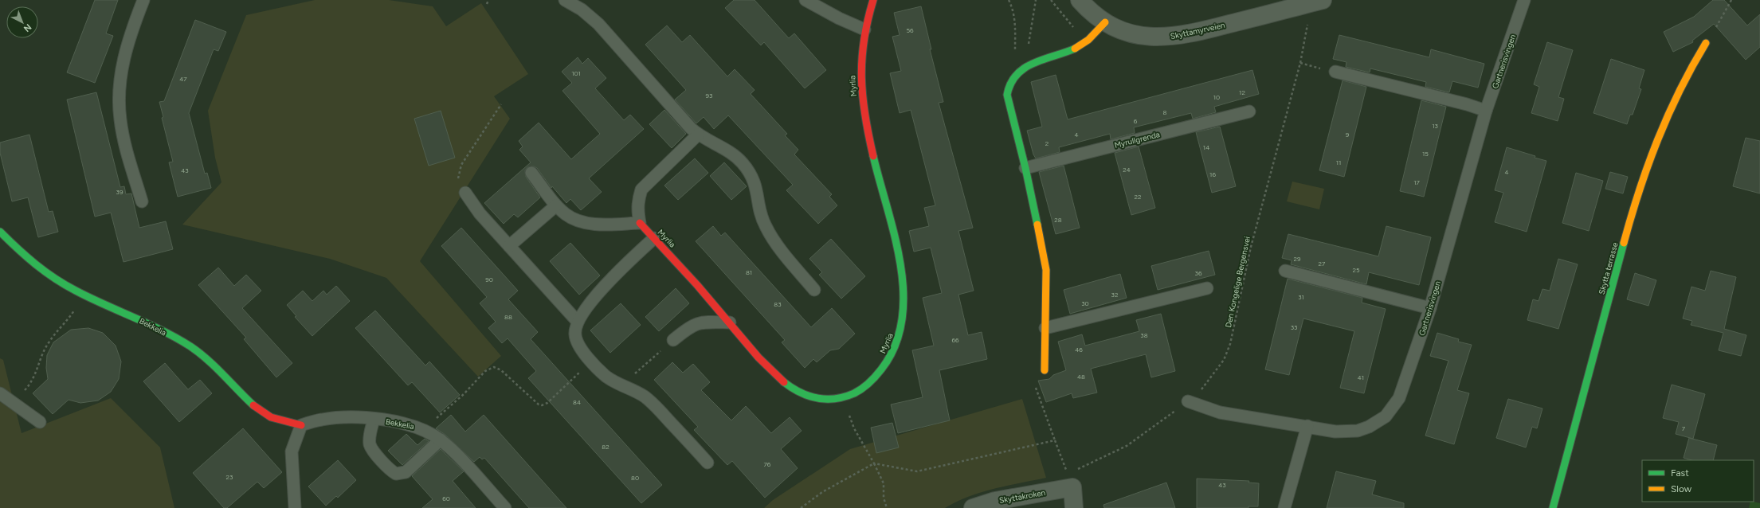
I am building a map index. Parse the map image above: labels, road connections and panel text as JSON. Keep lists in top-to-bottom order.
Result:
{
  "streets": {
    "street": [
      "Skyttamyrveien",
      "Myrlia",
      "Skytta terrasse",
      "Bekkelia",
      "Skyttakroken"
    ],
    "lane": ["Gartnerisvingen", "Myrullgrenda"],
    "path": ["Den Kongelige Bergensvei"]
  },
  "crossings": [
    ["Gartnerisvingen", "Den Kongelige Bergensvei"],
    ["Den Kongelige Bergensvei", "Skyttakroken"]
  ],
  "house_numbers": [
    "56",
    "101",
    "47",
    "12",
    "93",
    "10",
    "8",
    "6",
    "13",
    "4",
    "9",
    "2",
    "14",
    "15",
    "11",
    "24",
    "43",
    "4",
    "16",
    "17",
    "39",
    "22",
    "28",
    "29",
    "27",
    "25",
    "81",
    "36",
    "90",
    "32",
    "31",
    "30",
    "83",
    "88",
    "33",
    "38",
    "66",
    "46",
    "48",
    "41",
    "84",
    "7",
    "82",
    "76",
    "23",
    "80",
    "43",
    "60"
  ],
  "legend": ["Fast", "Slow"],
  "north": "bottom right"
}
